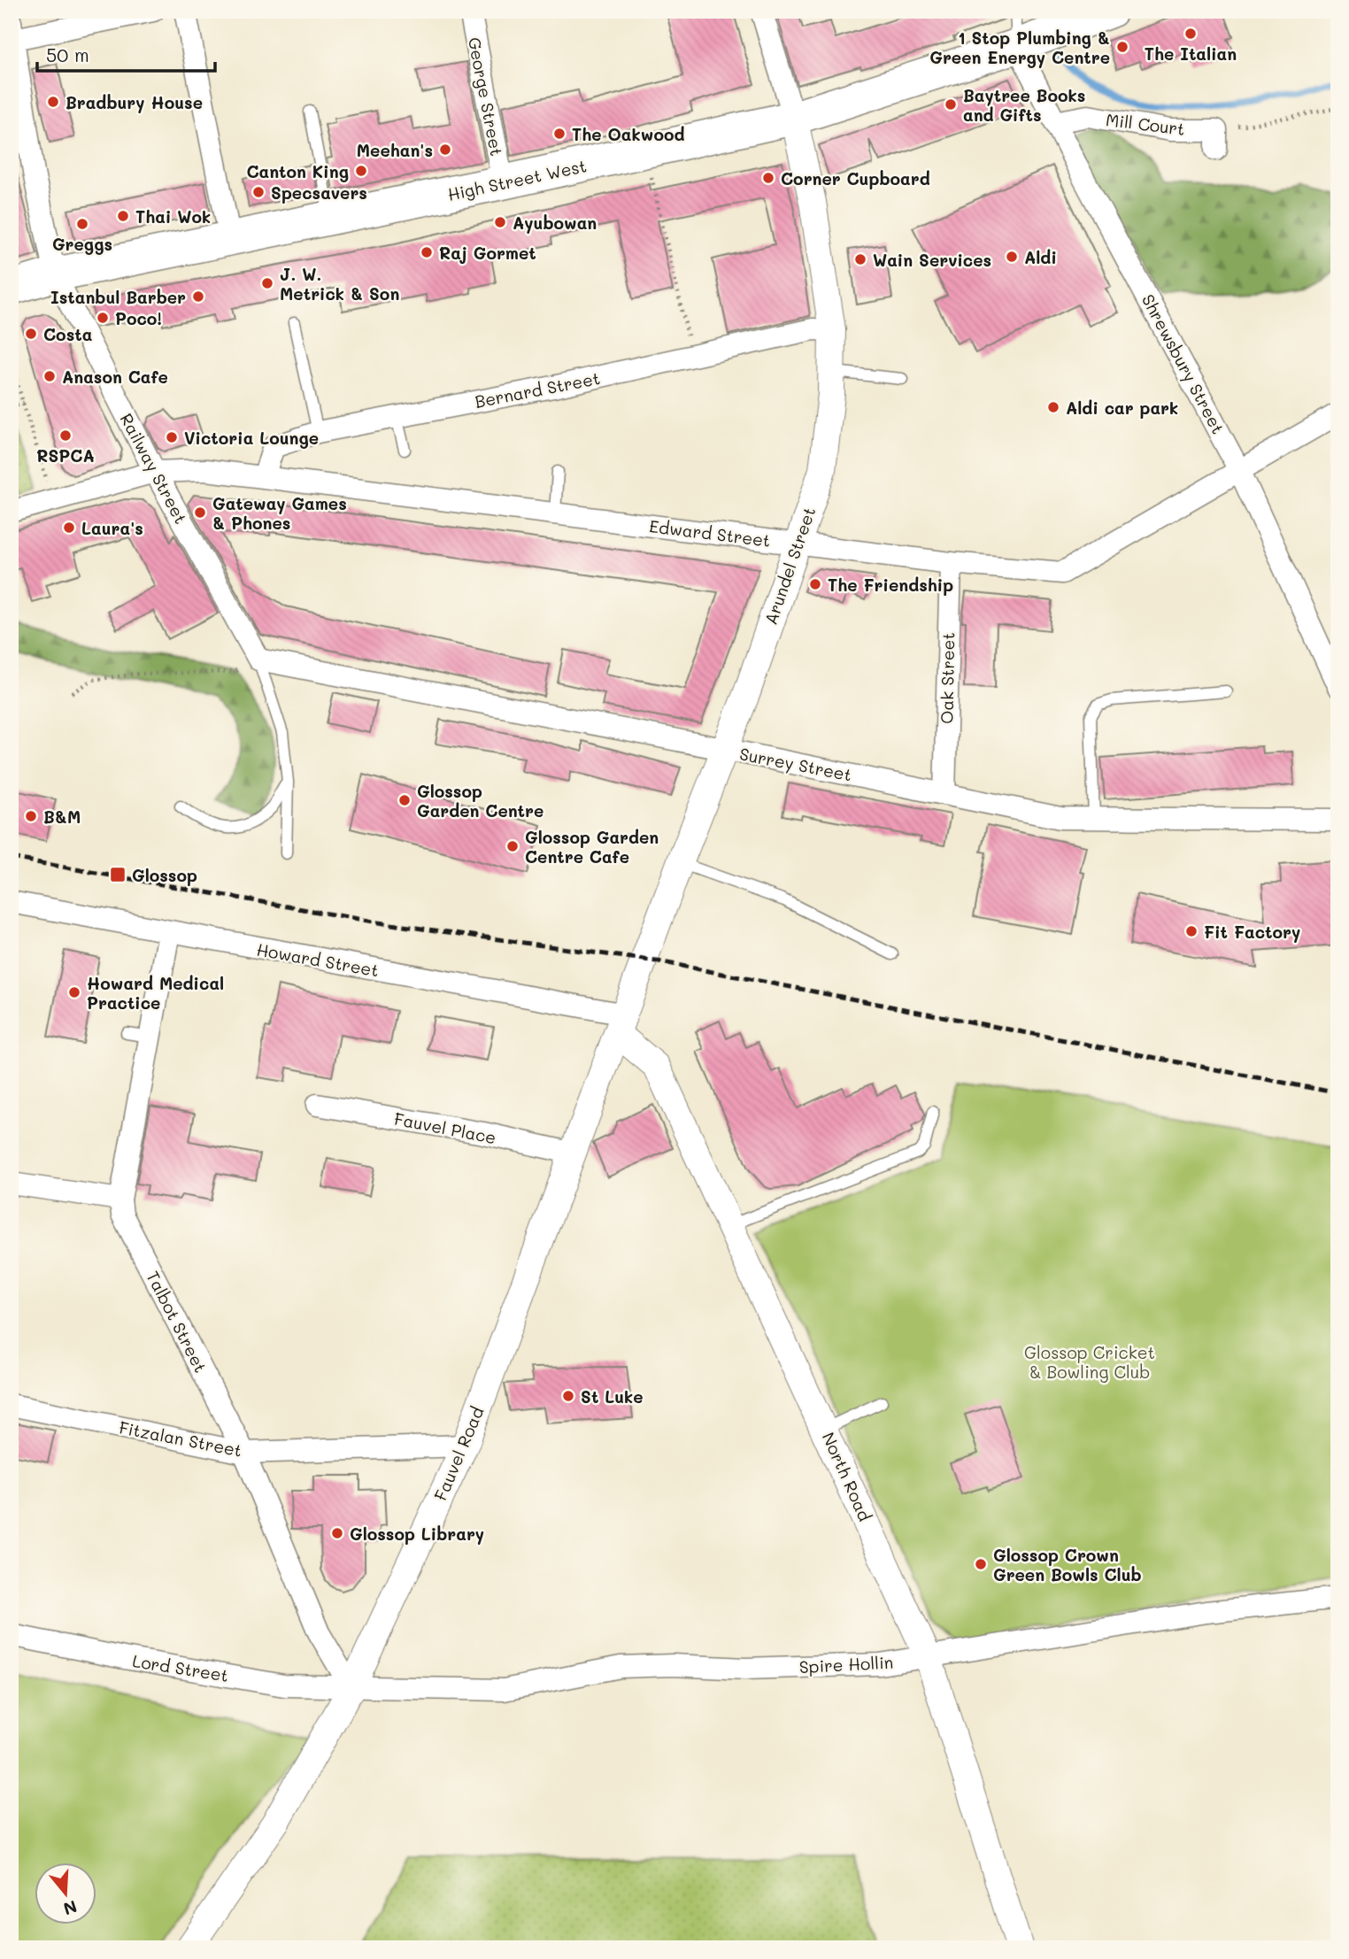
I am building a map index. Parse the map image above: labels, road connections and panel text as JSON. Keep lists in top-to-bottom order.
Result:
{
  "streets": {
    "main road": ["High Street West"],
    "street": [
      "George Street",
      "Mill Court",
      "Shrewsbury Street",
      "Bernard Street",
      "Railway Street",
      "Edward Street",
      "Arundel Street",
      "Oak Street",
      "Surrey Street",
      "Howard Street",
      "Fauvel Place",
      "Talbot Street",
      "Fitzalan Street",
      "Fauvel Road",
      "North Road",
      "Spire Hollin",
      "Lord Street"
    ]
  },
  "crossings": [
    ["George Street", "High Street West"],
    ["Mill Court", "Shrewsbury Street"],
    ["High Street West", "Shrewsbury Street"],
    ["High Street West", "Railway Street"],
    ["High Street West", "Arundel Street"],
    ["Shrewsbury Street", "Edward Street"],
    ["Bernard Street", "Edward Street"],
    ["Bernard Street", "Arundel Street"],
    ["Railway Street", "Edward Street"],
    ["Railway Street", "Surrey Street"],
    ["Edward Street", "Arundel Street"],
    ["Edward Street", "Oak Street"],
    ["Arundel Street", "Surrey Street"],
    ["Arundel Street", "Howard Street"],
    ["Arundel Street", "Fauvel Road"],
    ["Arundel Street", "North Road"],
    ["Oak Street", "Surrey Street"],
    ["Howard Street", "Talbot Street"],
    ["Howard Street", "Fauvel Road"],
    ["Howard Street", "North Road"],
    ["Fauvel Place", "Fauvel Road"],
    ["Talbot Street", "Fitzalan Street"],
    ["Talbot Street", "Fauvel Road"],
    ["Talbot Street", "Spire Hollin"],
    ["Talbot Street", "Lord Street"],
    ["Fitzalan Street", "Fauvel Road"],
    ["Fauvel Road", "North Road"],
    ["Fauvel Road", "Spire Hollin"],
    ["Fauvel Road", "Lord Street"],
    ["North Road", "Spire Hollin"],
    ["Spire Hollin", "Lord Street"]
  ],
  "parks": ["Glossop Cricket & Bowling Club"],
  "places": {
    "other": [
      "The Italian",
      "1 Stop Plumbing & Green Energy Centre",
      "Bradbury House",
      "Baytree Books and Gifts",
      "The Oakwood",
      "Meehan's",
      "Canton King",
      "Corner Cupboard",
      "Specsavers",
      "Thai Wok",
      "Ayubowan",
      "Greggs",
      "Raj Gormet",
      "Aldi",
      "Wain Services",
      "J. W. Metrick & Son",
      "Istanbul Barber",
      "Poco!",
      "Costa",
      "Anason Cafe",
      "Aldi car park",
      "RSPCA",
      "Victoria Lounge",
      "Gateway Games & Phones",
      "Laura's",
      "The Friendship",
      "Glossop Garden Centre",
      "B&M",
      "Glossop Garden Centre Cafe",
      "Fit Factory",
      "Howard Medical Practice",
      "St Luke",
      "Glossop Library",
      "Glossop Crown Green Bowls Club"
    ],
    "transit": ["Glossop"]
  },
  "scale_bar": "50 m",
  "north": "bottom"
}
